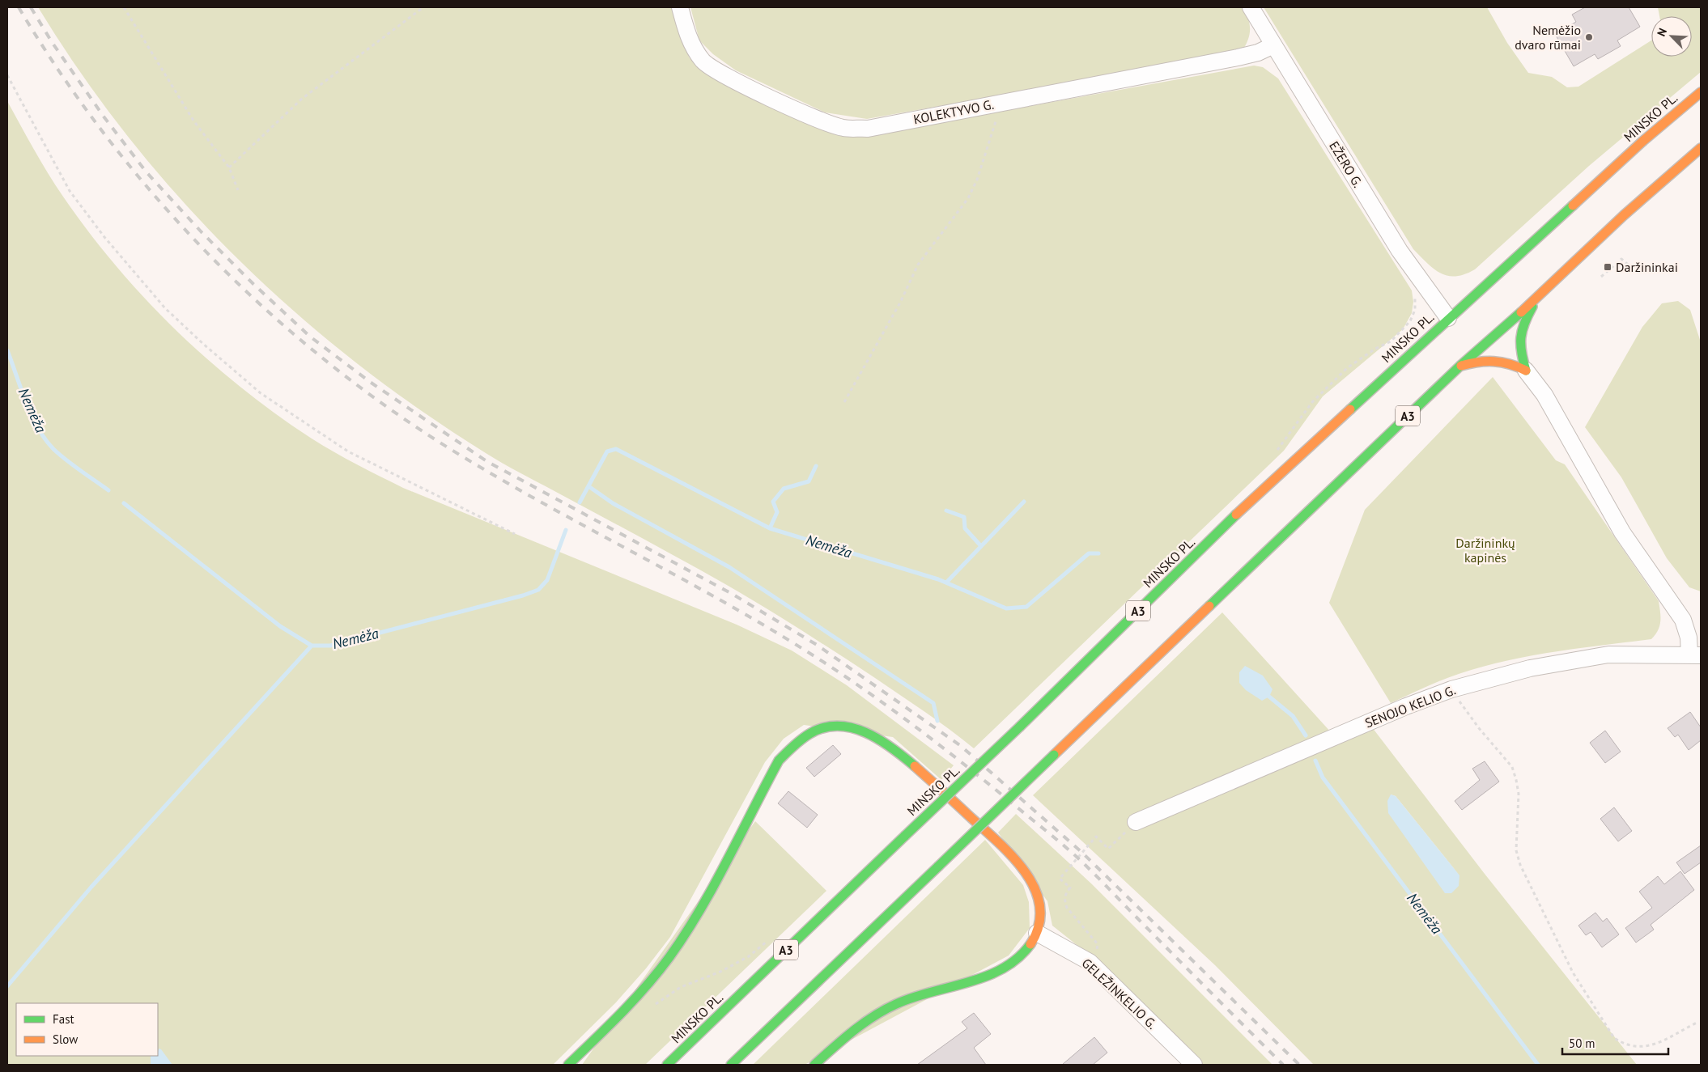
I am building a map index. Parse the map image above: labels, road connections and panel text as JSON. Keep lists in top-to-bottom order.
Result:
{
  "streets": {
    "highway": ["MINSKO PL.", "A3"],
    "street": [
      "KOLEKTYVO G.",
      "EŽERO G.",
      "SENOJO KELIO G.",
      "GELEŽINKELIO G."
    ]
  },
  "crossings": [
    ["KOLEKTYVO G.", "EŽERO G."],
    ["MINSKO PL.", "EŽERO G."]
  ],
  "water": ["Nemėža"],
  "parks": ["Daržininkų kapinės"],
  "places": {
    "other": ["Nemėžio dvaro rūmai"],
    "transit": ["Daržininkai"]
  },
  "legend": ["Fast", "Slow"],
  "scale_bar": "50 m",
  "north": "top left"
}
